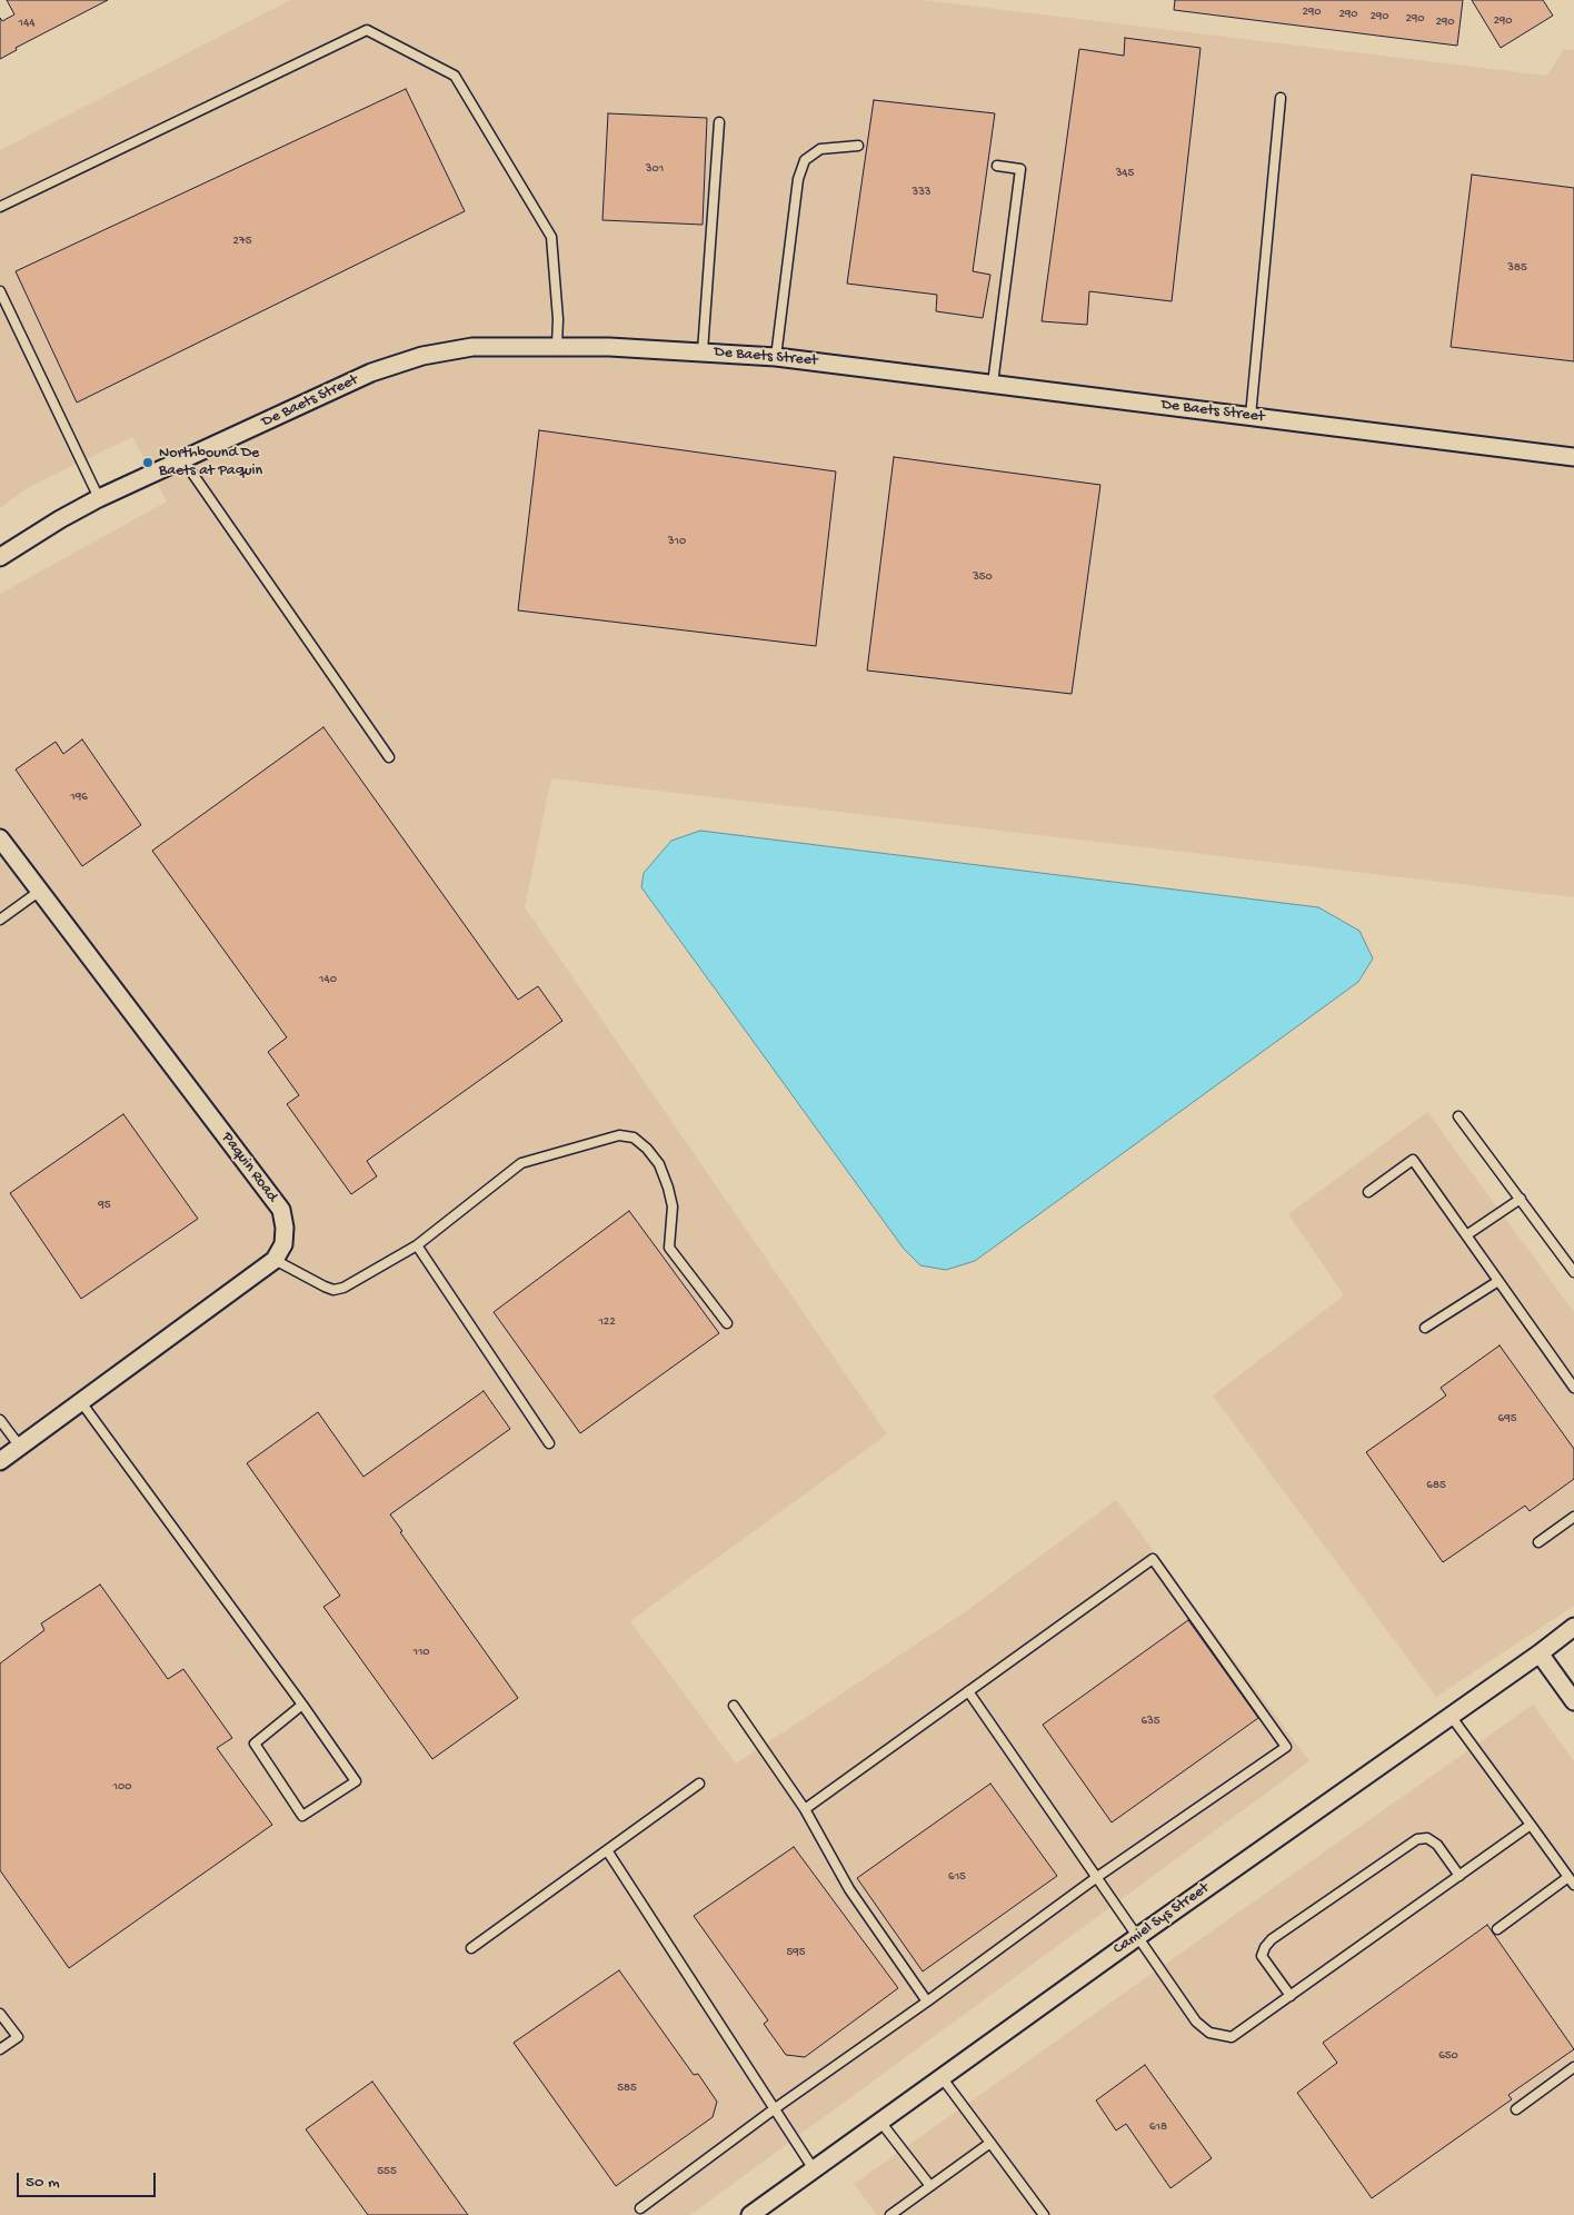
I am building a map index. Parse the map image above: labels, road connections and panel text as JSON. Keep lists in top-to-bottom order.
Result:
{
  "streets": {
    "street": ["De Baets Street", "Paquin Road", "Camiel Sys Street"]
  },
  "places": ["Northbound De Baets at Paquin"],
  "house_numbers": [
    "290",
    "290",
    "290",
    "290",
    "290",
    "290",
    "144",
    "301",
    "345",
    "333",
    "275",
    "385",
    "310",
    "350",
    "196",
    "140",
    "95",
    "122",
    "695",
    "685",
    "110",
    "635",
    "100",
    "615",
    "595",
    "650",
    "585",
    "618",
    "555"
  ],
  "scale_bar": "50 m"
}
